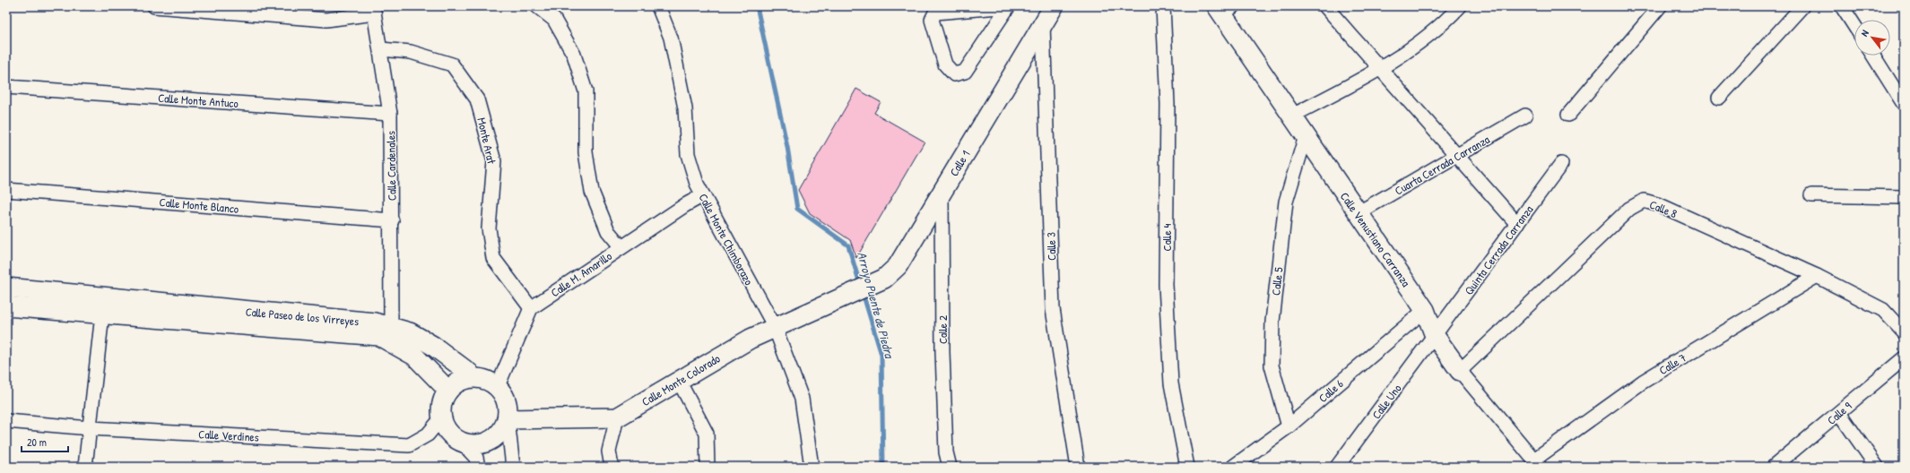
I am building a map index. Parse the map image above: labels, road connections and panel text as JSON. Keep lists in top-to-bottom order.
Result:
{
  "streets": {
    "street": [
      "Calle Monte Antuco",
      "Monte Arat",
      "Calle 1",
      "Cuarta Cerrada Carranza",
      "Calle Cardenales",
      "Calle Monte Blanco",
      "Calle 8",
      "Calle 4",
      "Calle Monte Chimborazo",
      "Calle Venustiano Carranza",
      "Calle 3",
      "Quinta Cerrada Carranza",
      "Calle M. Amarillo",
      "Calle 5",
      "Calle Paseo de los Virreyes",
      "Calle 2",
      "Calle 7",
      "Calle Monte Colorado",
      "Calle 6",
      "Calle Uno",
      "Calle 9",
      "Calle Verdines"
    ]
  },
  "crossings": [
    ["Calle Monte Antuco", "Calle Cardenales"],
    ["Monte Arat", "Calle Cardenales"],
    ["Monte Arat", "Calle M. Amarillo"],
    ["Calle 1", "Calle 3"],
    ["Calle 1", "Calle 2"],
    ["Calle 1", "Calle Monte Colorado"],
    ["Cuarta Cerrada Carranza", "Calle Venustiano Carranza"],
    ["Calle Cardenales", "Calle Monte Blanco"],
    ["Calle Cardenales", "Calle Paseo de los Virreyes"],
    ["Calle 8", "Calle Venustiano Carranza"],
    ["Calle 8", "Calle 7"],
    ["Calle Monte Chimborazo", "Calle M. Amarillo"],
    ["Calle Monte Chimborazo", "Calle Monte Colorado"],
    ["Calle Venustiano Carranza", "Quinta Cerrada Carranza"],
    ["Calle Venustiano Carranza", "Calle 5"],
    ["Calle Venustiano Carranza", "Calle 7"],
    ["Calle Venustiano Carranza", "Calle 6"],
    ["Calle Venustiano Carranza", "Calle Uno"],
    ["Quinta Cerrada Carranza", "Calle Uno"],
    ["Calle 5", "Calle 6"],
    ["Calle Paseo de los Virreyes", "Calle Monte Colorado"],
    ["Calle Paseo de los Virreyes", "Calle Verdines"],
    ["Calle Monte Colorado", "Calle Verdines"]
  ],
  "water": ["Arroyo Puente de Piedra"],
  "scale_bar": "20 m",
  "north": "top left"
}
